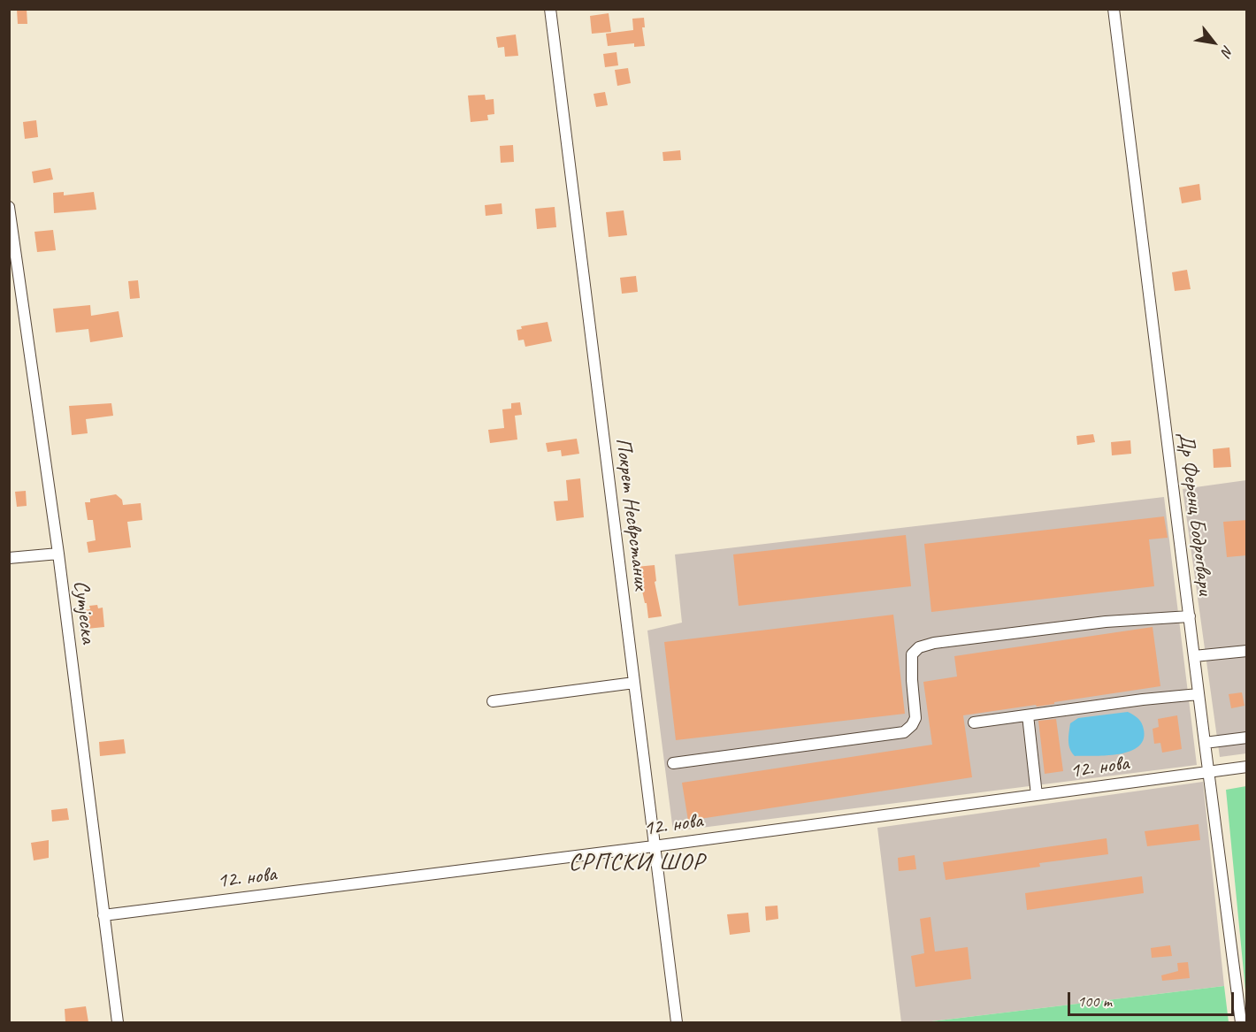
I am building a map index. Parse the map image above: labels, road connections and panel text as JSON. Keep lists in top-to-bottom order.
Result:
{
  "streets": {
    "street": [
      "Покрет Несврстаних",
      "Др Ференц Бодрогвари",
      "Сутјеска",
      "12. нова"
    ]
  },
  "crossings": [
    ["Покрет Несврстаних", "12. нова"],
    ["Др Ференц Бодрогвари", "12. нова"],
    ["Сутјеска", "12. нова"]
  ],
  "districts": ["СРПСКИ ШОР"],
  "scale_bar": "100 m",
  "north": "bottom right"
}
